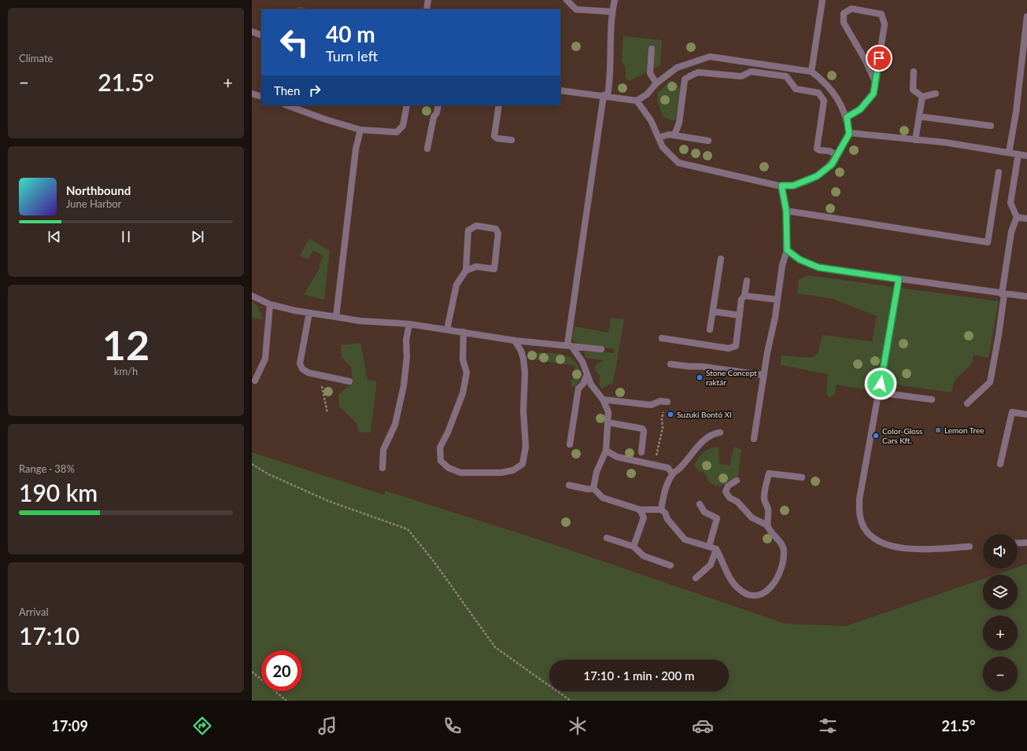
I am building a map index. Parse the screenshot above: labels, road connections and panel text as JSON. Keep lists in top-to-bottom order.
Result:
{
  "places": [
    "Stone Concept raktár",
    "Suzuki Bontó XI",
    "Lemon Tree",
    "Color-Gloss Cars Kft."
  ],
  "page": {
    "tile": [
      "Climate",
      ["12", "km/h"],
      ["Range · 38%", "190 km"],
      ["Arrival", "17:10"]
    ],
    "turn": ["40 m", "Turn left"],
    "heat": ["−", "21.5°", "+"],
    "then": "Then",
    "song": ["Northbound", "June Harbor"],
    "map_buttons": ["+", "−"],
    "limit": "20",
    "trip": "17:10 · 1 min · 200 m",
    "tabs": ["17:09", "21.5°"]
  }
}
